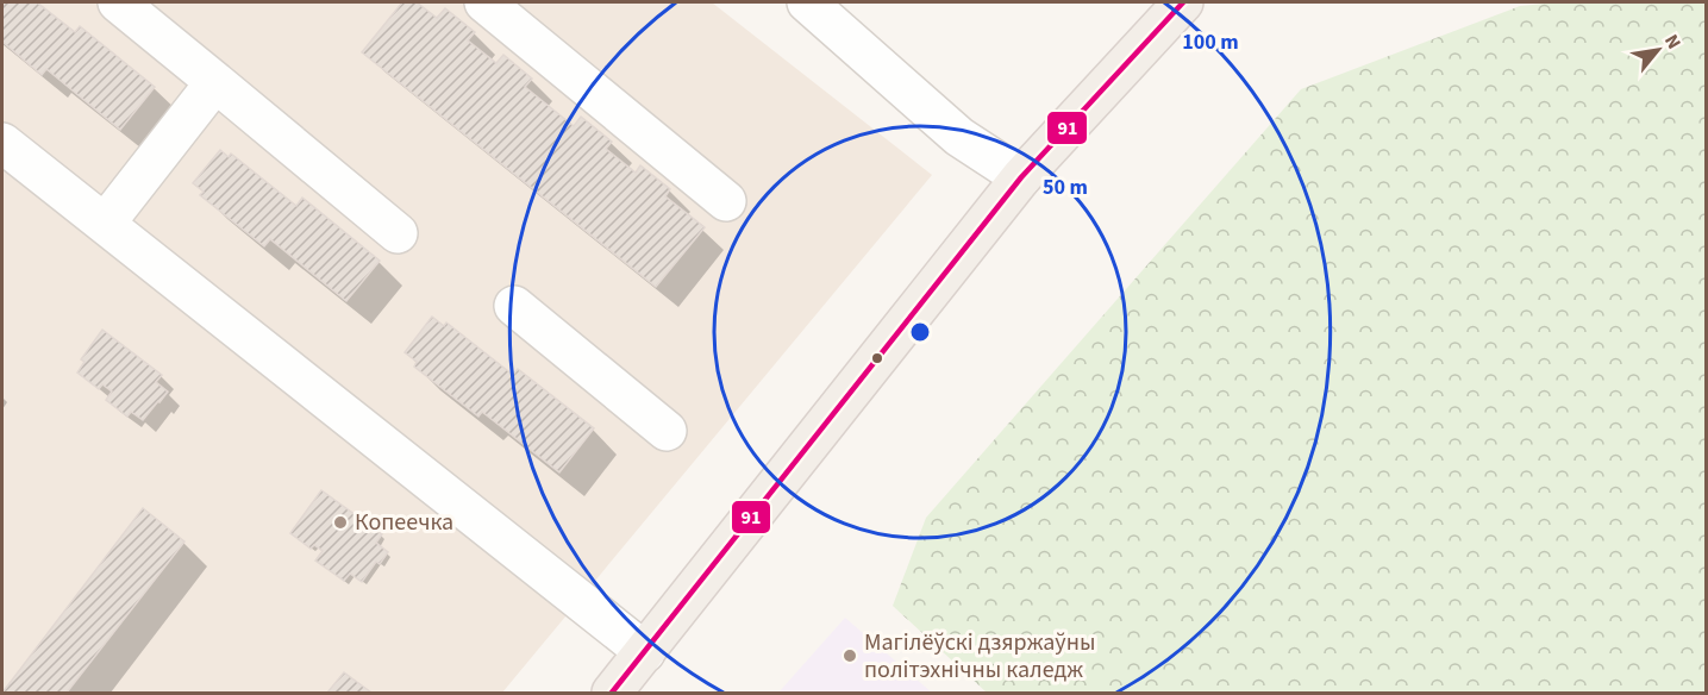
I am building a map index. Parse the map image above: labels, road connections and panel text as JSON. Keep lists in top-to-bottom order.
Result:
{
  "places": ["Копеечка", "Магілёўскі дзяржаўны політэхнічны каледж"],
  "lines": ["transit line 91"],
  "north": "top right",
  "rings": ["100 m", "50 m"]
}
